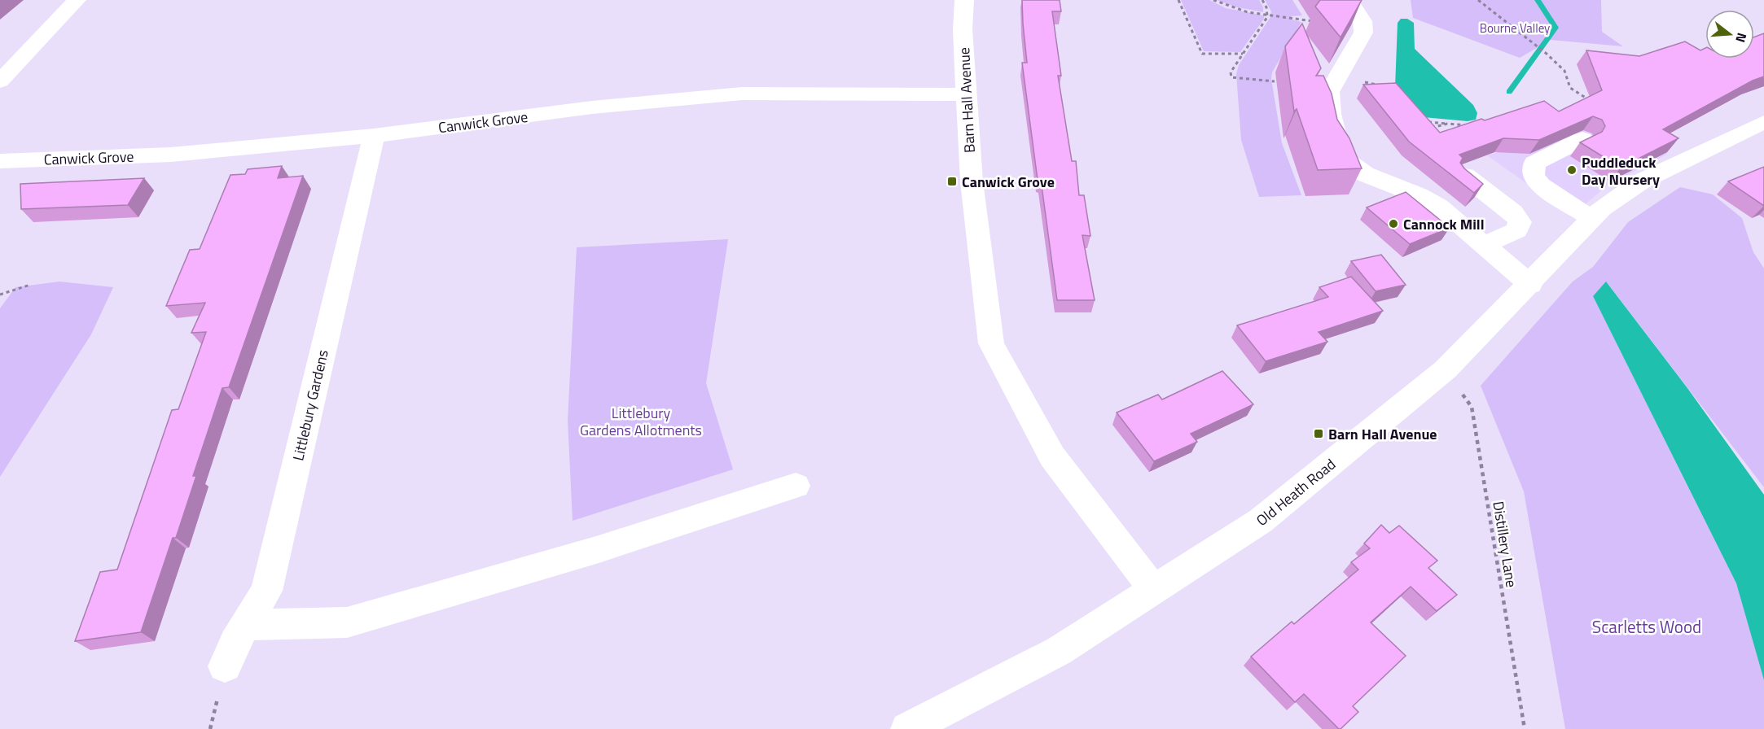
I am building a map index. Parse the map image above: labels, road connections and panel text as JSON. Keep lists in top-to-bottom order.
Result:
{
  "streets": {
    "street": [
      "Barn Hall Avenue",
      "Canwick Grove",
      "Littlebury Gardens",
      "Old Heath Road"
    ],
    "path": ["Distillery Lane"]
  },
  "crossings": [
    ["Barn Hall Avenue", "Canwick Grove"],
    ["Barn Hall Avenue", "Old Heath Road"],
    ["Canwick Grove", "Littlebury Gardens"],
    ["Old Heath Road", "Distillery Lane"]
  ],
  "parks": ["Bourne Valley", "Littlebury Gardens Allotments", "Scarletts Wood"],
  "places": {
    "other": ["Puddleduck Day Nursery", "Cannock Mill"],
    "transit": ["Canwick Grove", "Barn Hall Avenue"]
  },
  "north": "right"
}
